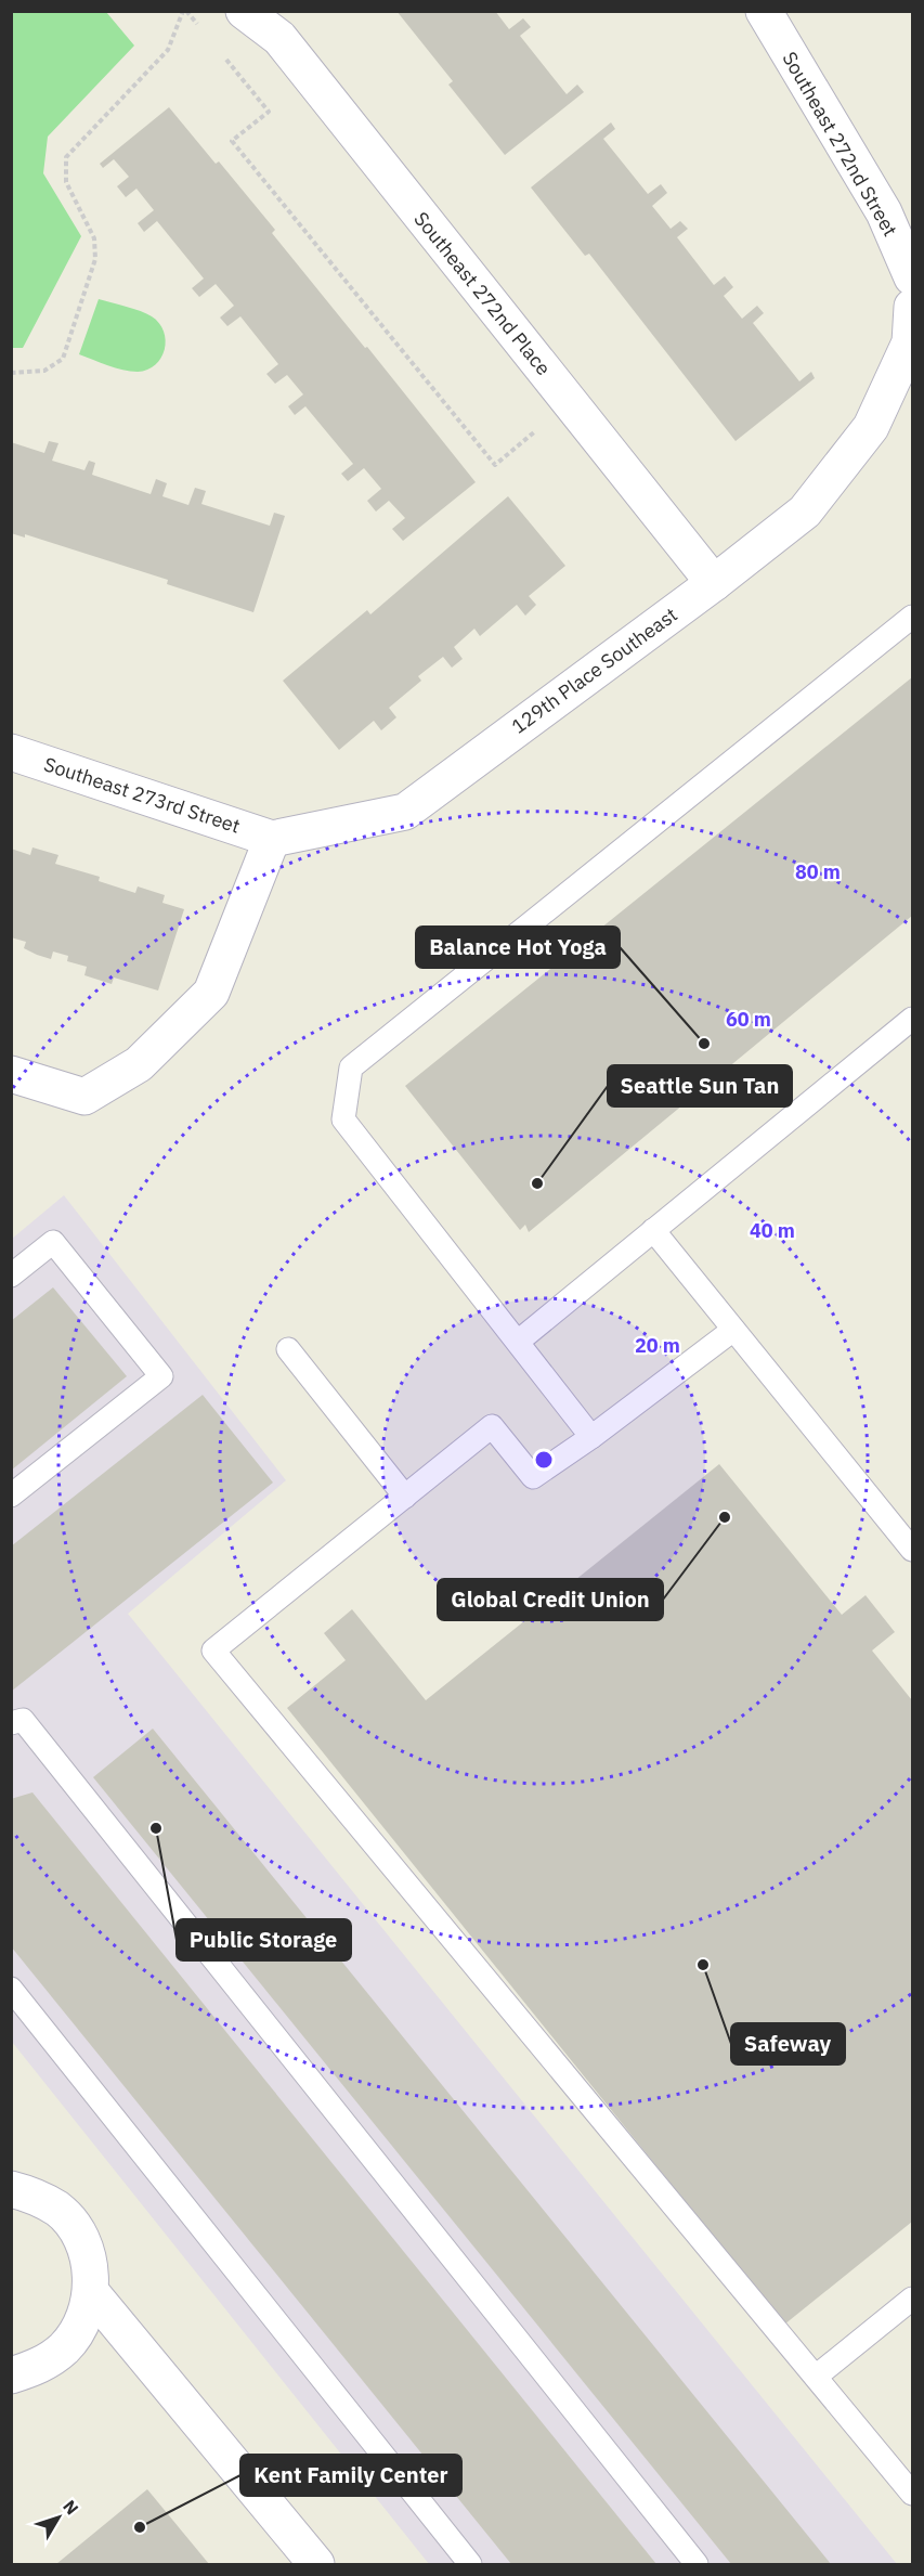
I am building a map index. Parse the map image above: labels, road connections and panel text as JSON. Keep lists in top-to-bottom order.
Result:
{
  "streets": {
    "street": [
      "Southeast 272nd Street",
      "Southeast 272nd Place",
      "129th Place Southeast",
      "Southeast 273rd Street"
    ]
  },
  "crossings": [
    ["Southeast 272nd Place", "129th Place Southeast"],
    ["129th Place Southeast", "Southeast 273rd Street"]
  ],
  "places": [
    "Balance Hot Yoga",
    "Seattle Sun Tan",
    "Global Credit Union",
    "Public Storage",
    "Safeway",
    "Kent Family Center"
  ],
  "north": "top right",
  "rings": [
    "80 m",
    "60 m",
    "40 m",
    "20 m"
  ]
}
